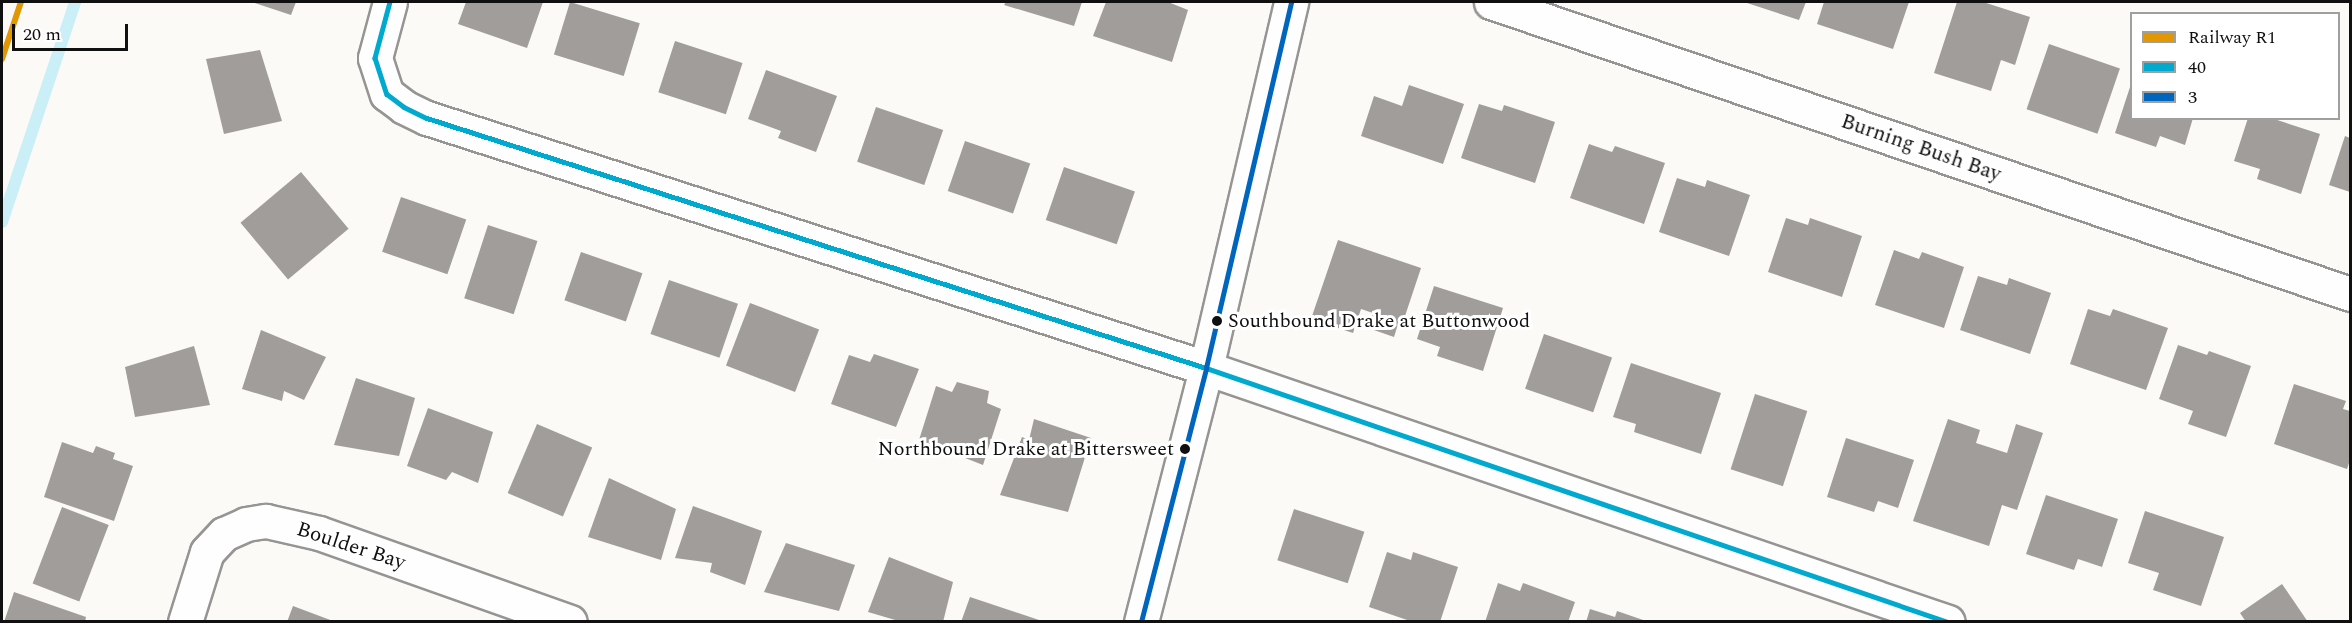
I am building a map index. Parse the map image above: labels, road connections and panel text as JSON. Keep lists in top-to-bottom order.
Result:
{
  "streets": {
    "street": ["Burning Bush Bay", "Boulder Bay"]
  },
  "places": ["Southbound Drake at Buttonwood", "Northbound Drake at Bittersweet"],
  "lines": ["rail line R1", "transit line 40", "transit line 3"],
  "legend": ["Railway R1", "40", "3"],
  "scale_bar": "20 m"
}
